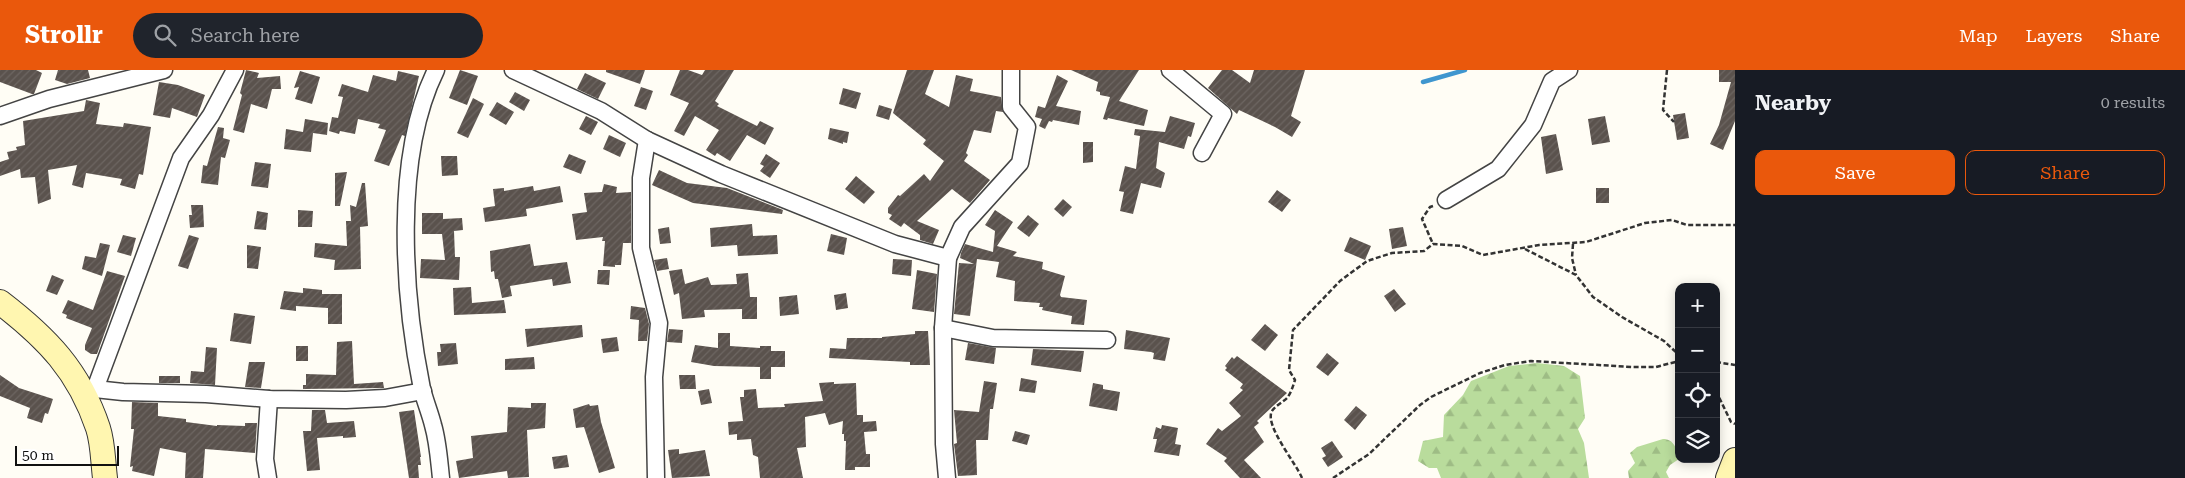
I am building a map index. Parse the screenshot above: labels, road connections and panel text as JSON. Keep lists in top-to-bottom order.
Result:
{
  "scale_bar": "50 m",
  "page": {
    "header": "Strollr",
    "search": "Search here",
    "nav": ["Map", "Layers", "Share"],
    "heading": ["Nearby", "0 results"],
    "buttons": ["Save", "Share"],
    "map_buttons": ["+", "−"],
    "scale": "50 m"
  }
}
